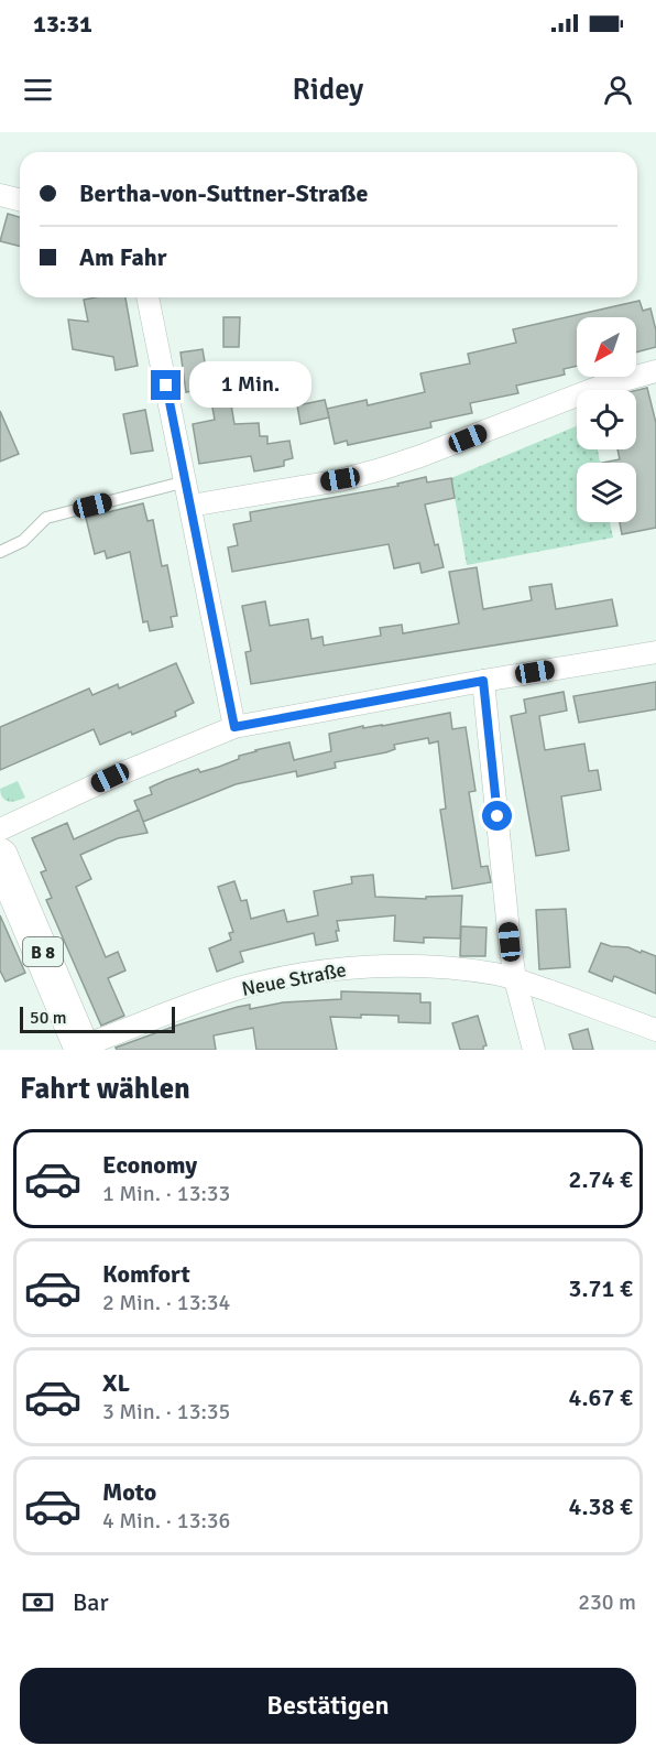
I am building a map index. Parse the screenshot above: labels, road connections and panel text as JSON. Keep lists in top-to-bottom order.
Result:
{
  "streets": {
    "main road": ["B 8"],
    "street": ["Neue Straße"]
  },
  "crossings": [
    ["B 8", "Neue Straße"]
  ],
  "scale_bar": "50 m",
  "north": "bottom left",
  "page": {
    "status": "13:31",
    "header": "Ridey",
    "banner": ["Bertha-von-Suttner-Straße", "Am Fahr"],
    "bubble": "1 Min.",
    "scale": "50 m",
    "heading": "Fahrt wählen",
    "list": [
      {
        "name": "Economy",
        "note": "1 Min. · 13:33",
        "value": "2.74 €"
      },
      {
        "name": "Komfort",
        "note": "2 Min. · 13:34",
        "value": "3.71 €"
      },
      {
        "name": "XL",
        "note": "3 Min. · 13:35",
        "value": "4.67 €"
      },
      {
        "name": "Moto",
        "note": "4 Min. · 13:36",
        "value": "4.38 €"
      }
    ],
    "pay": ["Bar", "230 m"],
    "buttons": "Bestätigen"
  }
}
